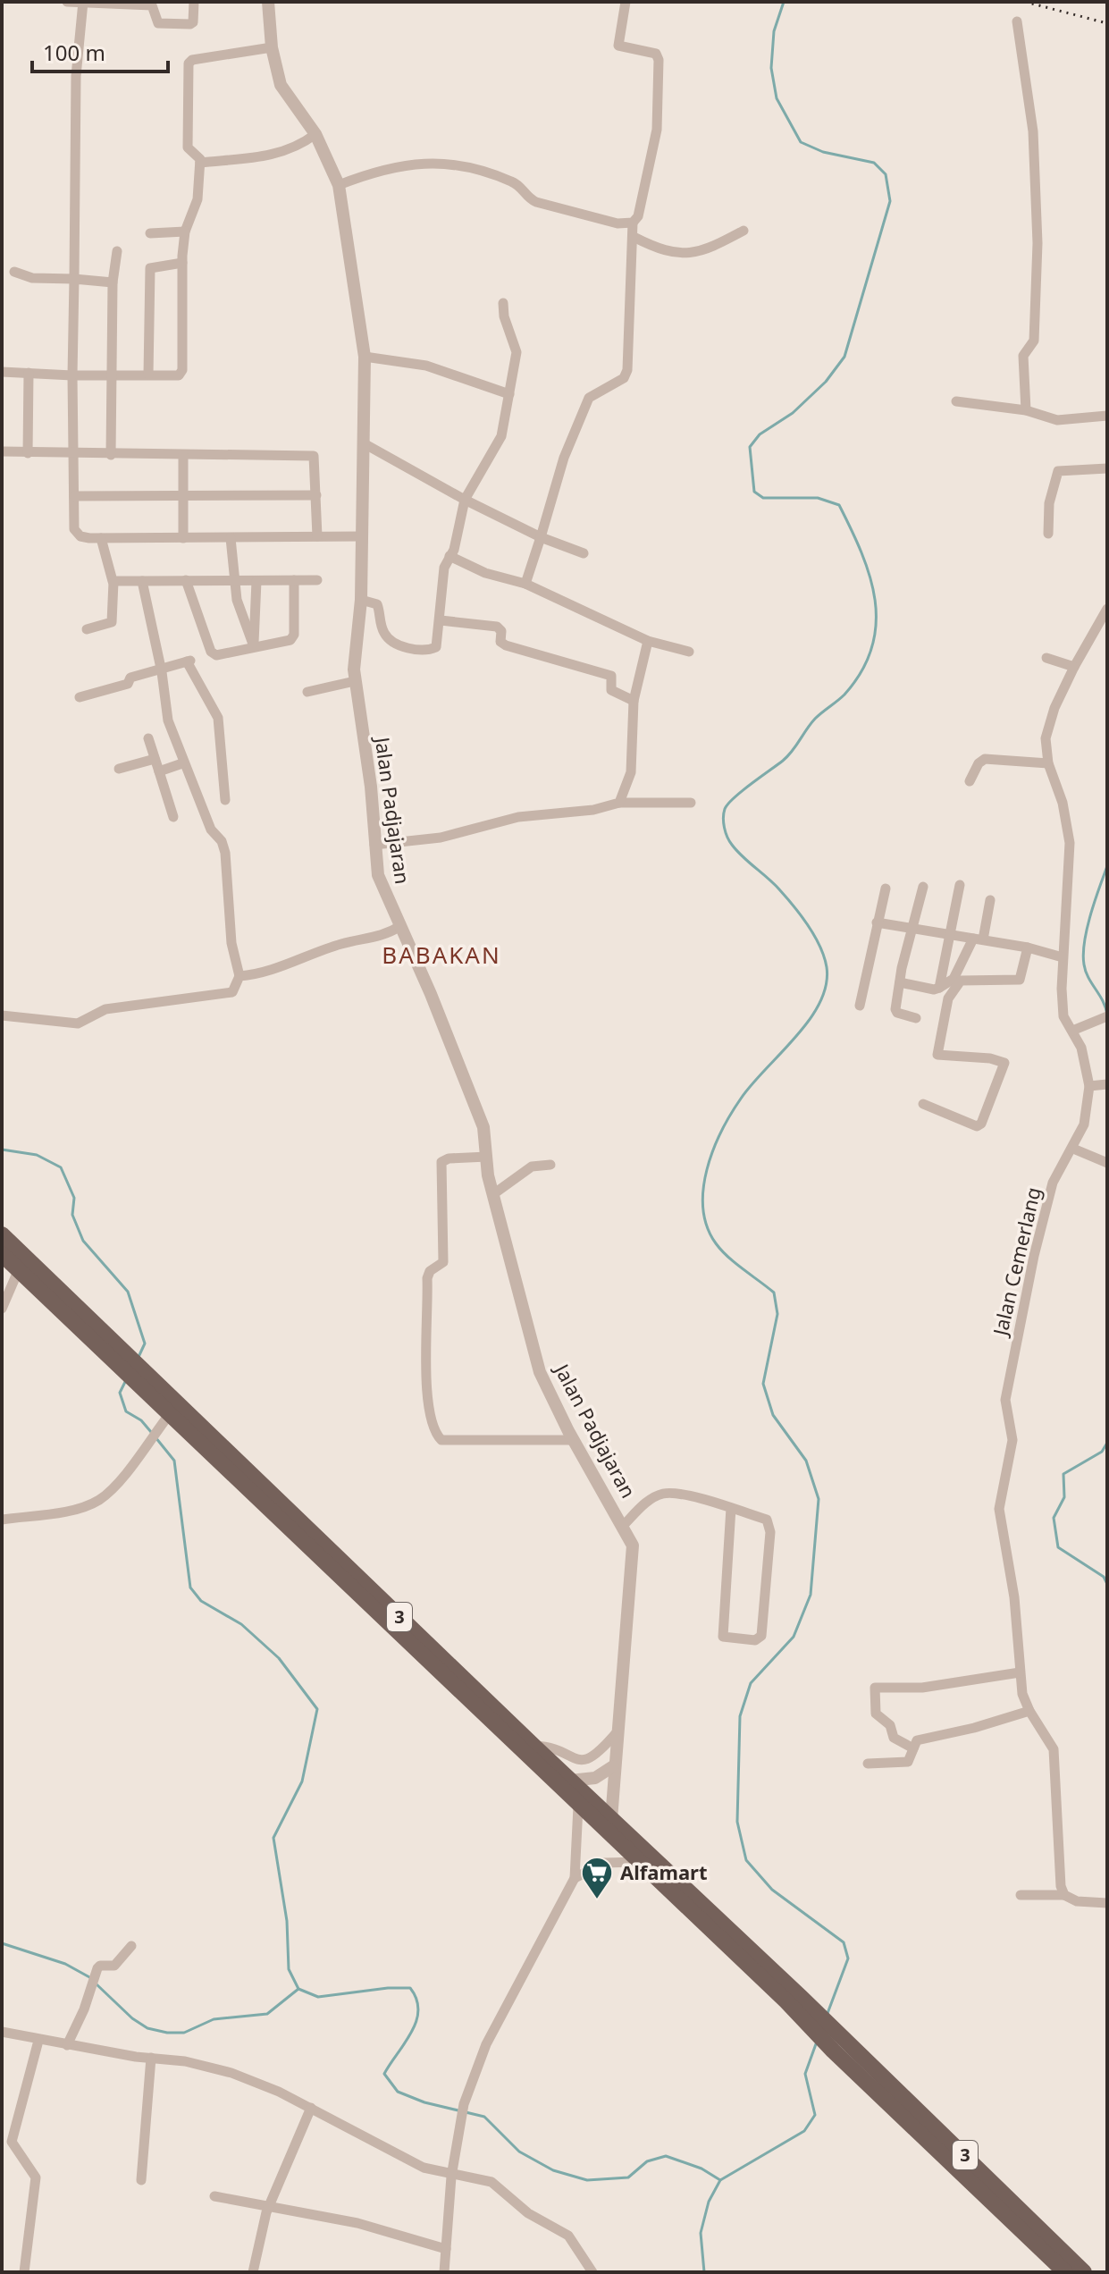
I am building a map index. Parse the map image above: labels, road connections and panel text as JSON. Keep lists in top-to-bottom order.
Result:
{
  "streets": {
    "main road": ["3"],
    "street": ["Jalan Padjajaran", "Jalan Cemerlang"]
  },
  "crossings": [
    ["Jalan Padjajaran", "3"]
  ],
  "districts": ["BABAKAN"],
  "places": {
    "supermarket": ["Alfamart"]
  },
  "scale_bar": "100 m"
}
